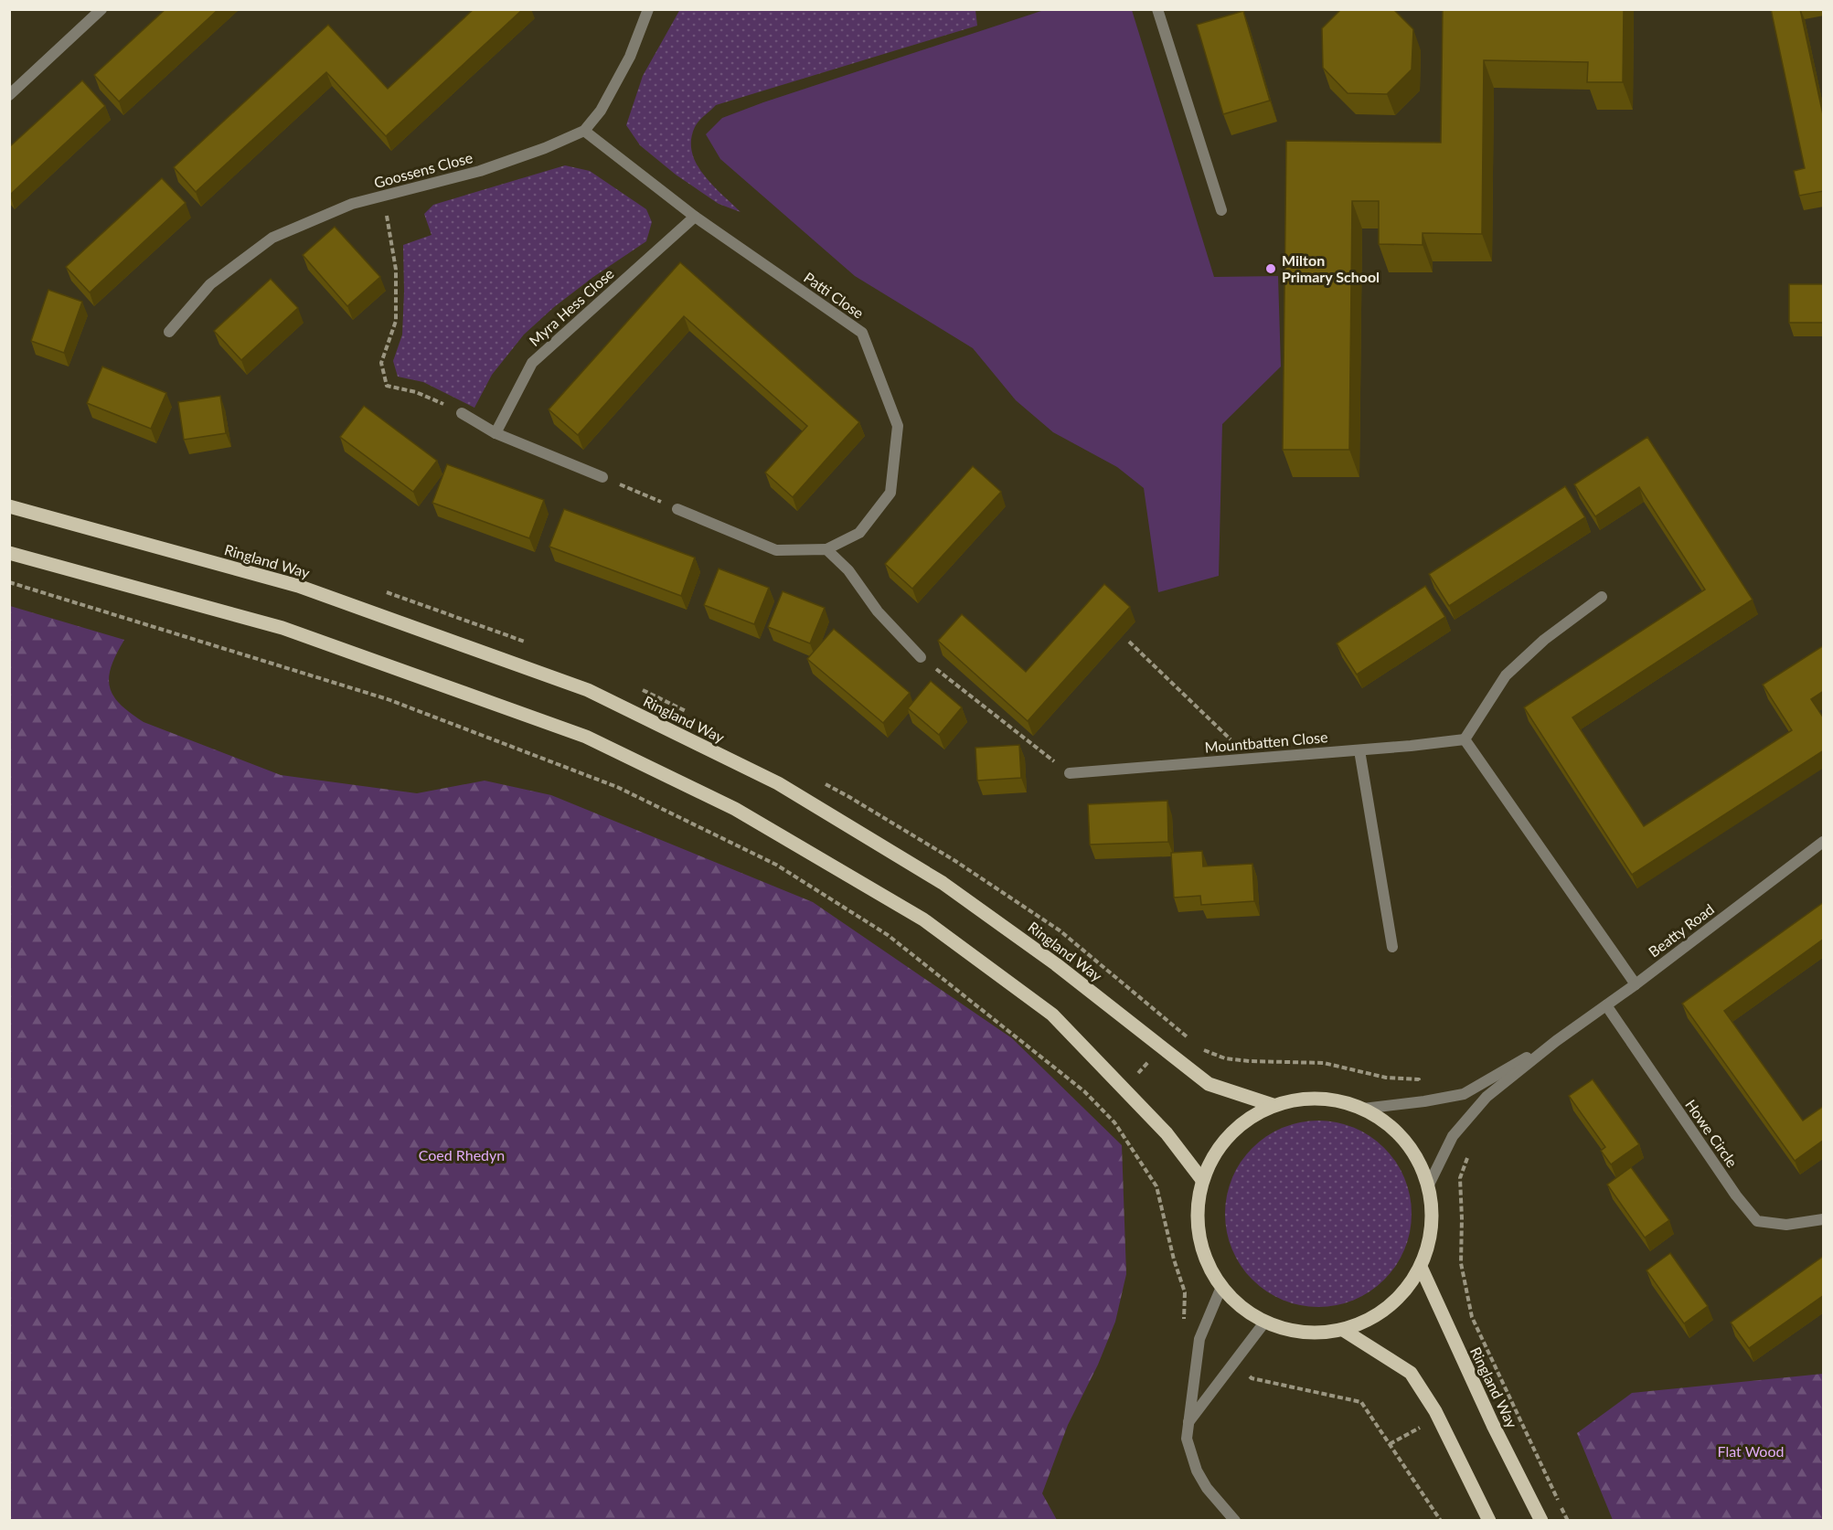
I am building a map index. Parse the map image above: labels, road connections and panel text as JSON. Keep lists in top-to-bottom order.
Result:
{
  "streets": {
    "main road": ["Ringland Way"],
    "street": [
      "Goossens Close",
      "Patti Close",
      "Myra Hess Close",
      "Mountbatten Close",
      "Beatty Road",
      "Howe Circle"
    ]
  },
  "crossings": [
    ["Goossens Close", "Patti Close"],
    ["Patti Close", "Myra Hess Close"],
    ["Beatty Road", "Howe Circle"]
  ],
  "parks": ["Coed Rhedyn", "Flat Wood"],
  "places": ["Milton Primary School"]
}
